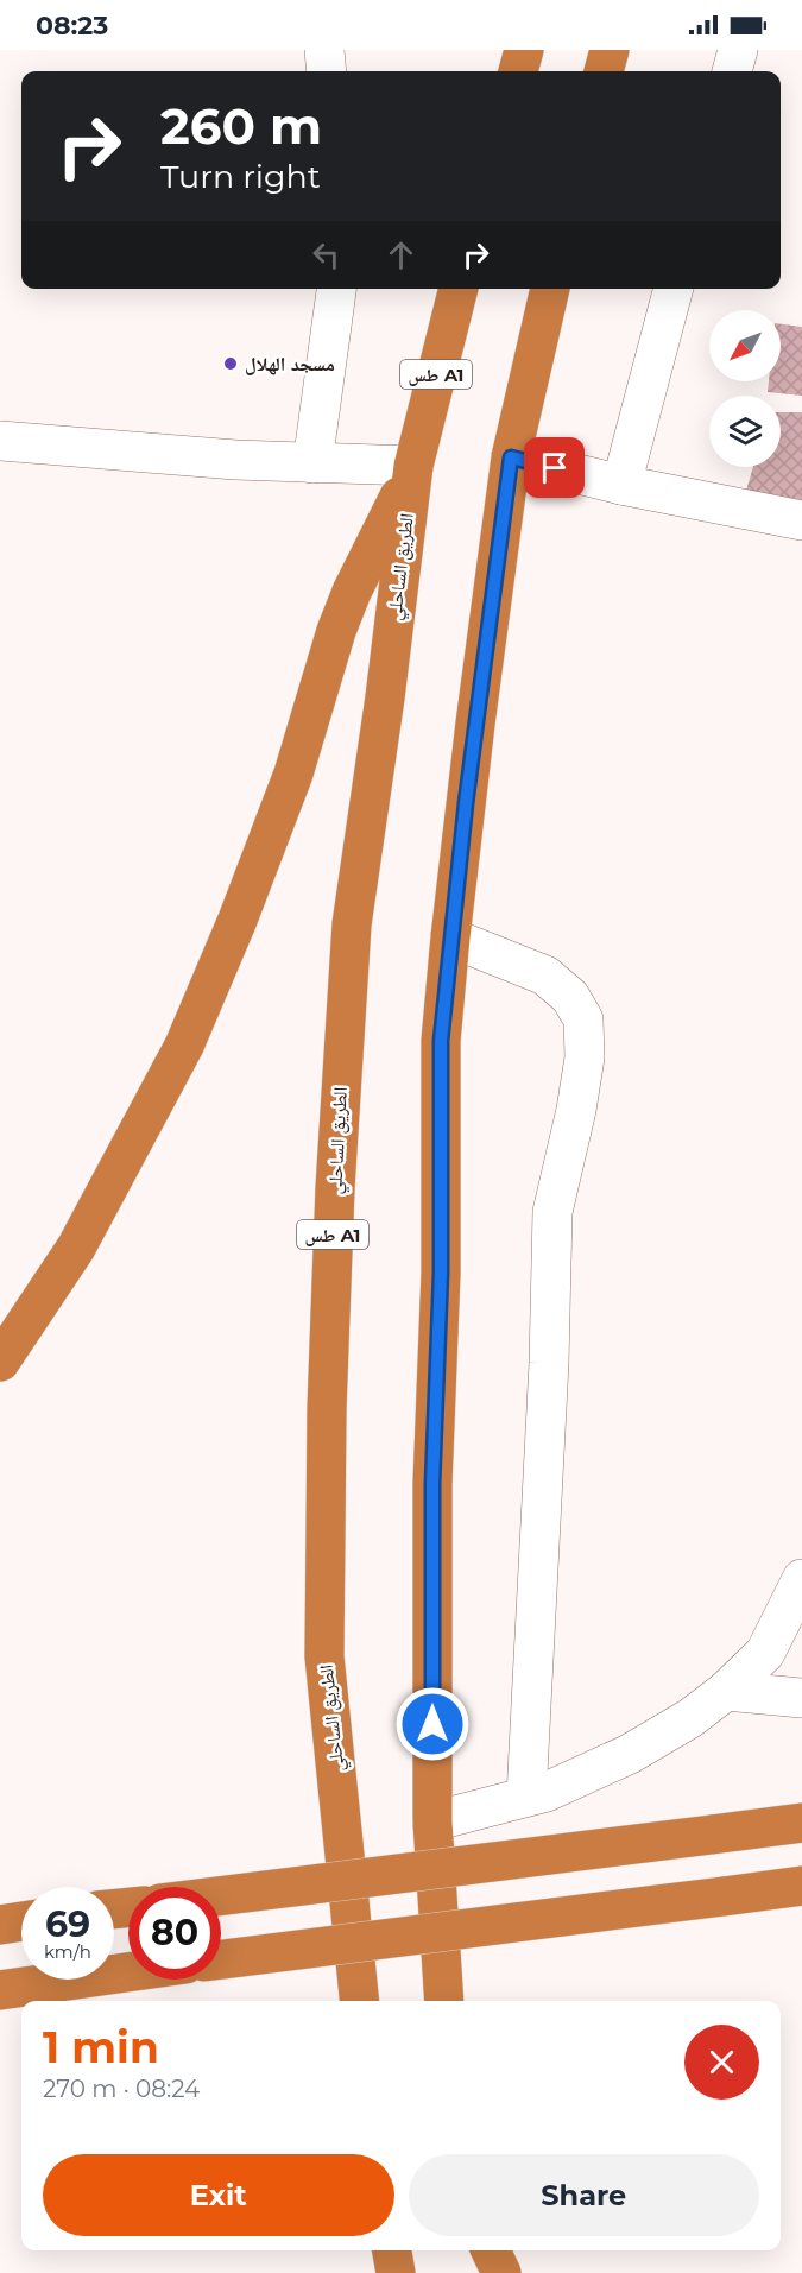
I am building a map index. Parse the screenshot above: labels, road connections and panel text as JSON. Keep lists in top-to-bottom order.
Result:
{
  "streets": {
    "highway": ["طس A1", "الطريق الساحلي"]
  },
  "places": ["مسجد الهلال"],
  "north": "bottom left",
  "page": {
    "status": "08:23",
    "turn": ["260 m", "Turn right"],
    "speed": "69 km/h",
    "limit": "80",
    "heading": ["1 min", "270 m · 08:24"],
    "buttons": ["Exit", "Share"]
  }
}
